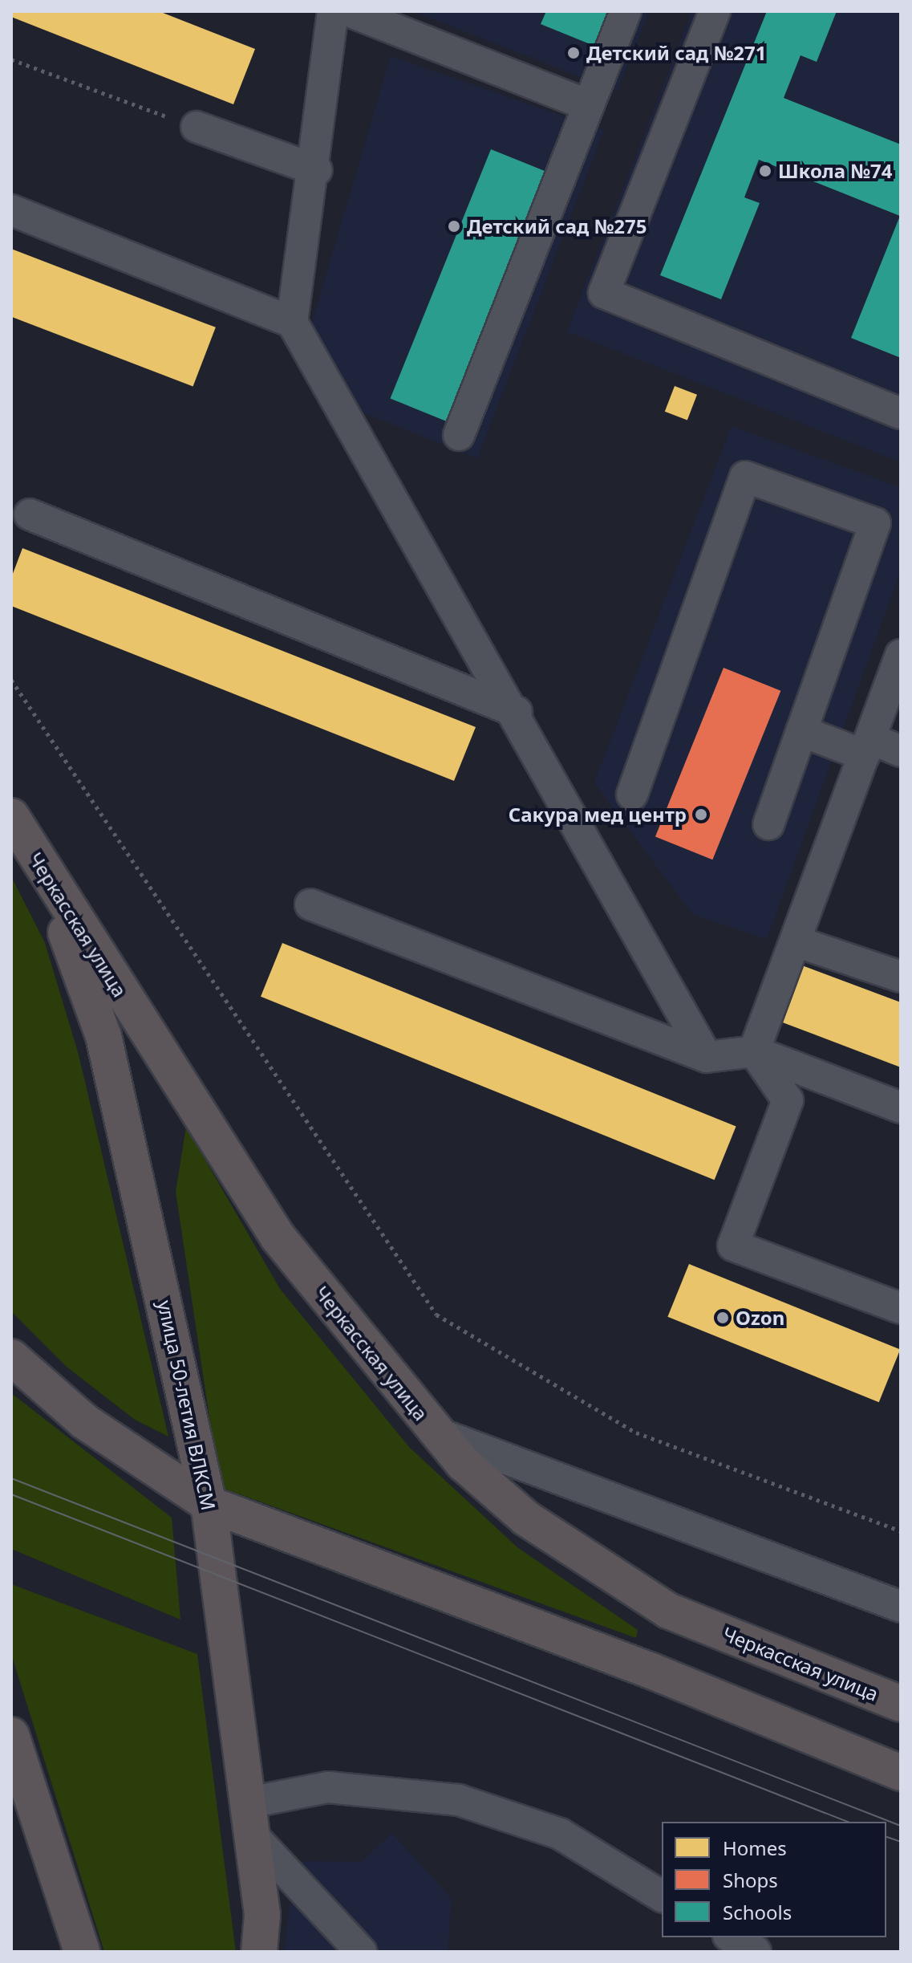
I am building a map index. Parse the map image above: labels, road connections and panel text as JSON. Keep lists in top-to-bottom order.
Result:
{
  "streets": {
    "main road": ["Черкасская улица", "улица 50-летия ВЛКСМ"]
  },
  "crossings": [
    ["Черкасская улица", "улица 50-летия ВЛКСМ"]
  ],
  "places": [
    "Детский сад №271",
    "Школа №74",
    "Детский сад №275",
    "Сакура мед центр",
    "Ozon"
  ],
  "legend": ["Homes", "Shops", "Schools"]
}
